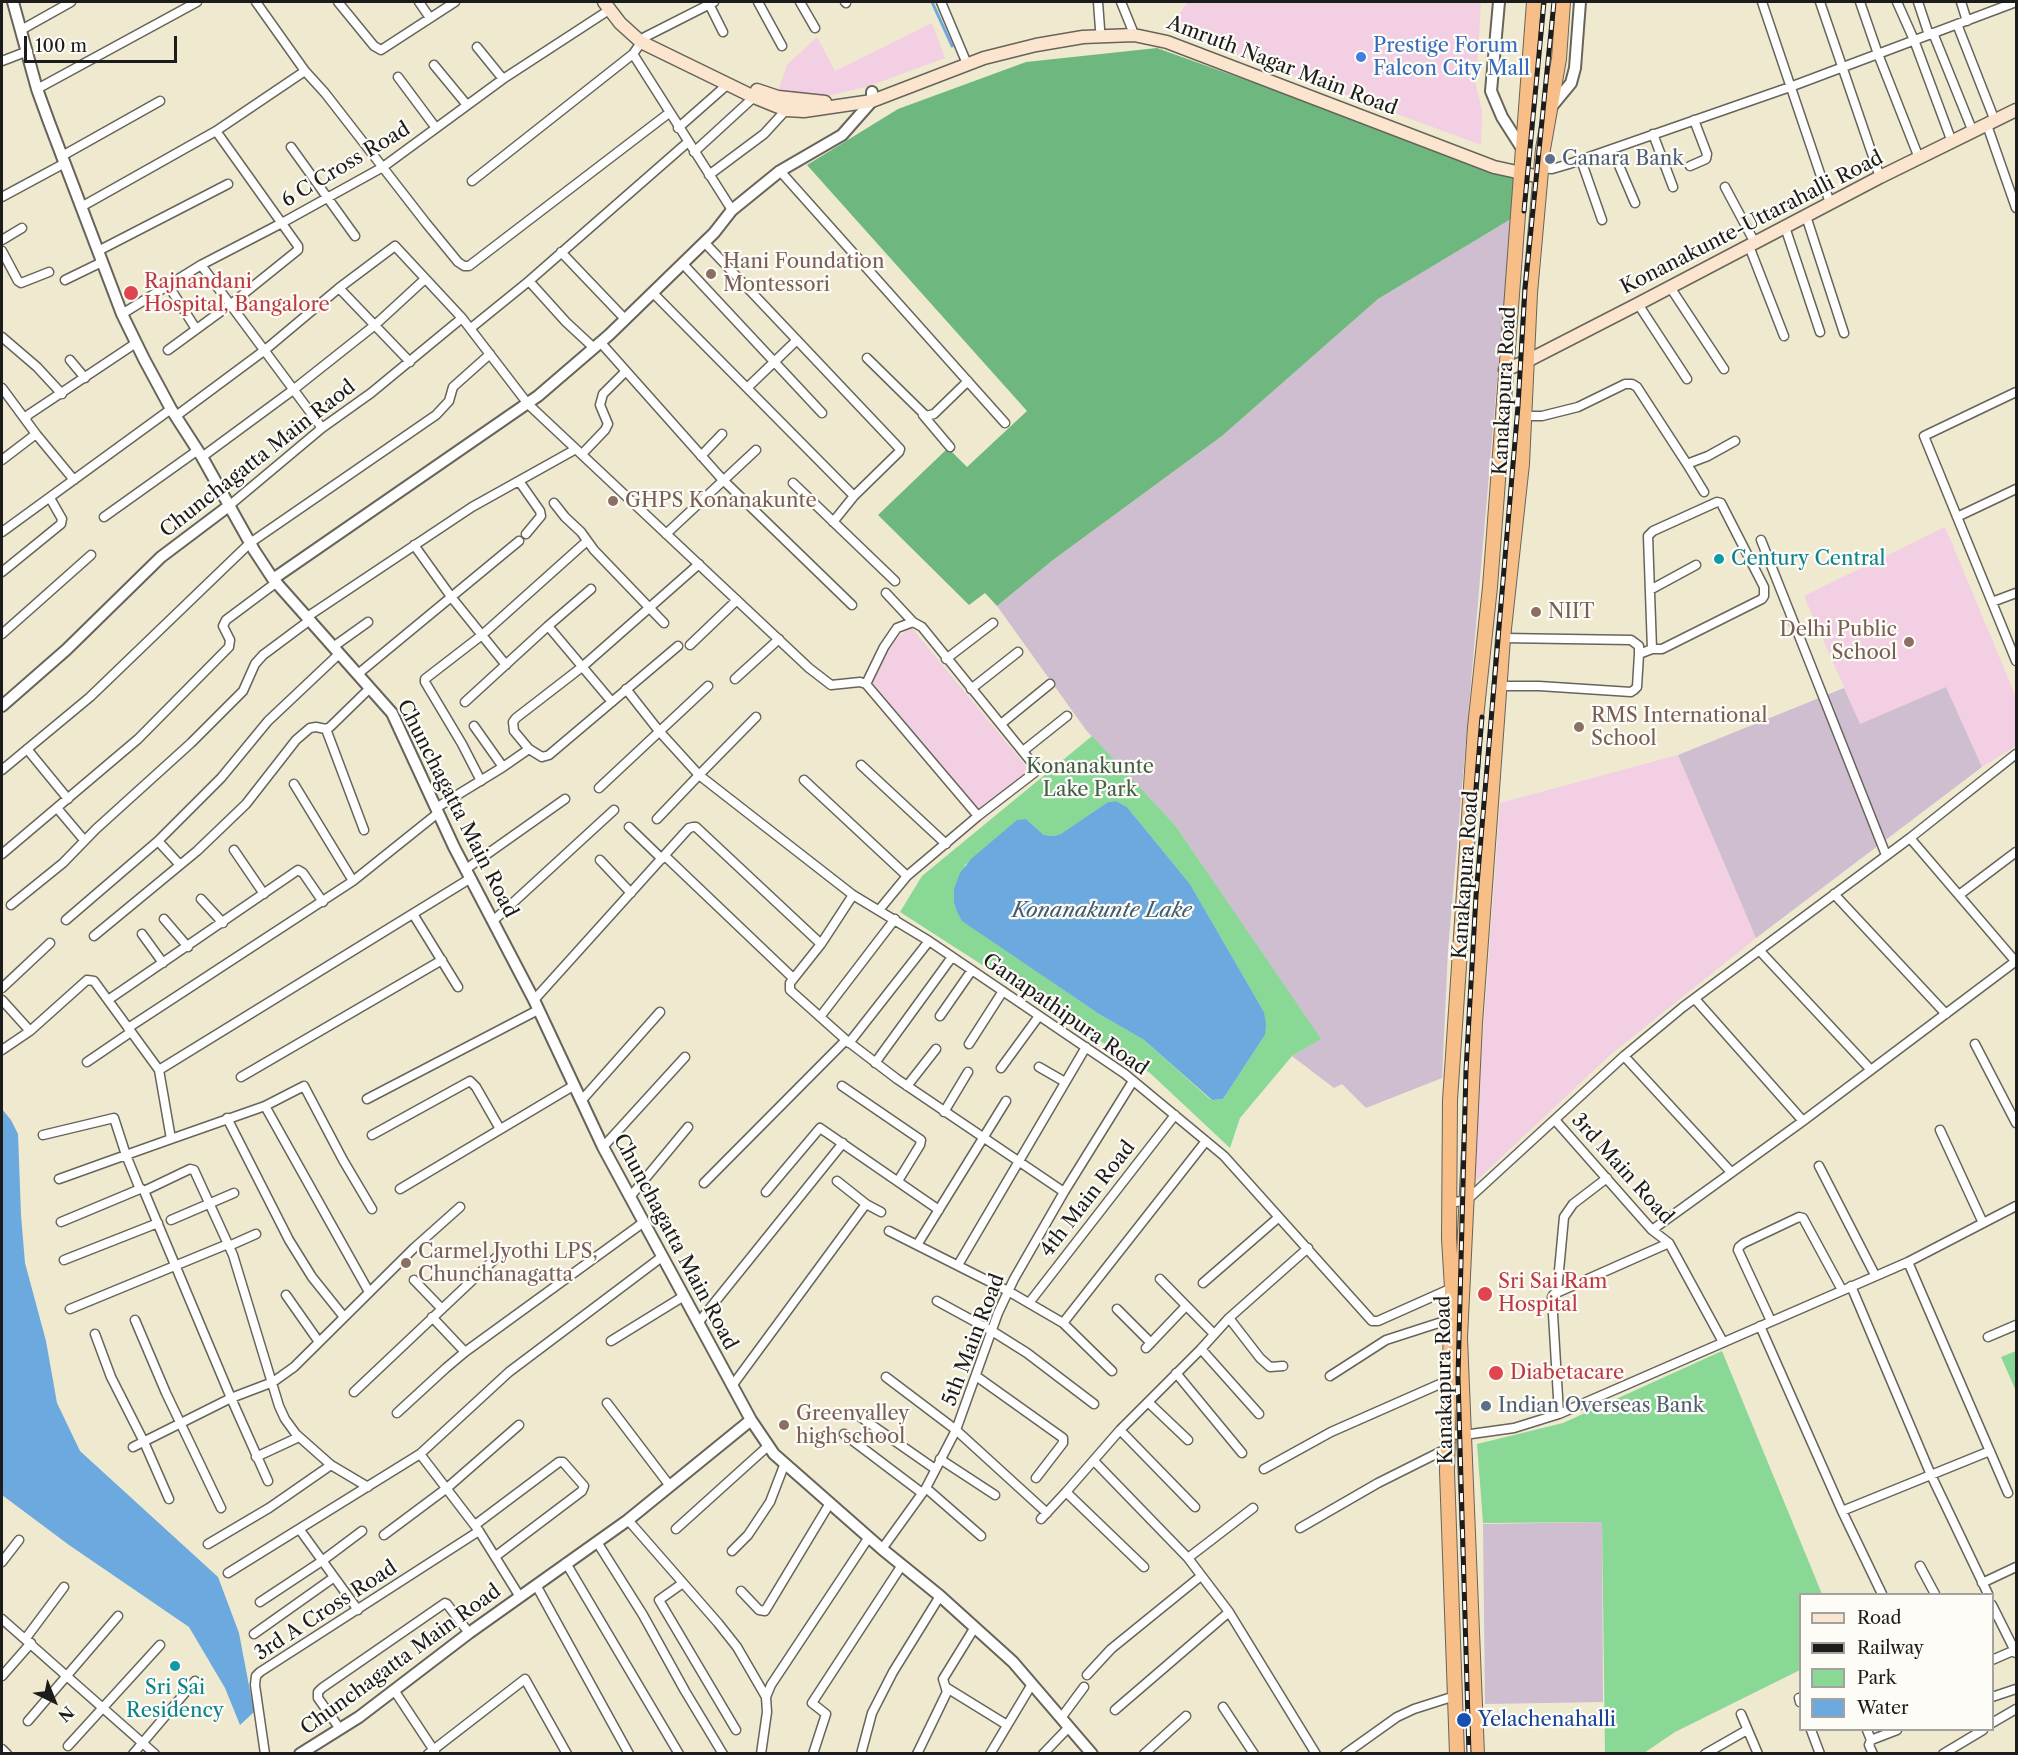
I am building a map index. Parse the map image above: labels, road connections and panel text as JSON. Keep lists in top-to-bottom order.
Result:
{
  "streets": {
    "highway": ["Kanakapura Road"],
    "main road": ["Amruth Nagar Main Road", "Konanakunte-Uttarahalli Road"],
    "street": [
      "6 C Cross Road",
      "Chunchagatta Main Raod",
      "Chunchagatta Main Road",
      "Ganapathipura Road",
      "3rd Main Road",
      "4th Main Road",
      "5th Main Road",
      "3rd A Cross Road"
    ]
  },
  "crossings": [
    ["Amruth Nagar Main Road", "6 C Cross Road"],
    ["Amruth Nagar Main Road", "Kanakapura Road"],
    ["6 C Cross Road", "Chunchagatta Main Road"],
    ["Konanakunte-Uttarahalli Road", "Kanakapura Road"],
    ["Kanakapura Road", "Ganapathipura Road"],
    ["Chunchagatta Main Raod", "Chunchagatta Main Road"],
    ["Chunchagatta Main Road", "5th Main Road"],
    ["Ganapathipura Road", "4th Main Road"],
    ["Ganapathipura Road", "5th Main Road"]
  ],
  "water": ["Konanakunte Lake"],
  "parks": ["Konanakunte Lake Park"],
  "places": [
    "Prestige Forum Falcon City Mall",
    "Canara Bank",
    "Hani Foundation Montessori",
    "Rajnandani Hospital, Bangalore",
    "GHPS Konanakunte",
    "Century Central",
    "NIIT",
    "Delhi Public School",
    "RMS International School",
    "Carmel Jyothi LPS, Chunchanagatta",
    "Sri Sai Ram Hospital",
    "Diabetacare",
    "Indian Overseas Bank",
    "Greenvalley high school",
    "Sri Sai Residency",
    "Yelachenahalli"
  ],
  "legend": [
    "Road",
    "Railway",
    "Park",
    "Water"
  ],
  "scale_bar": "100 m",
  "north": "bottom right"
}
